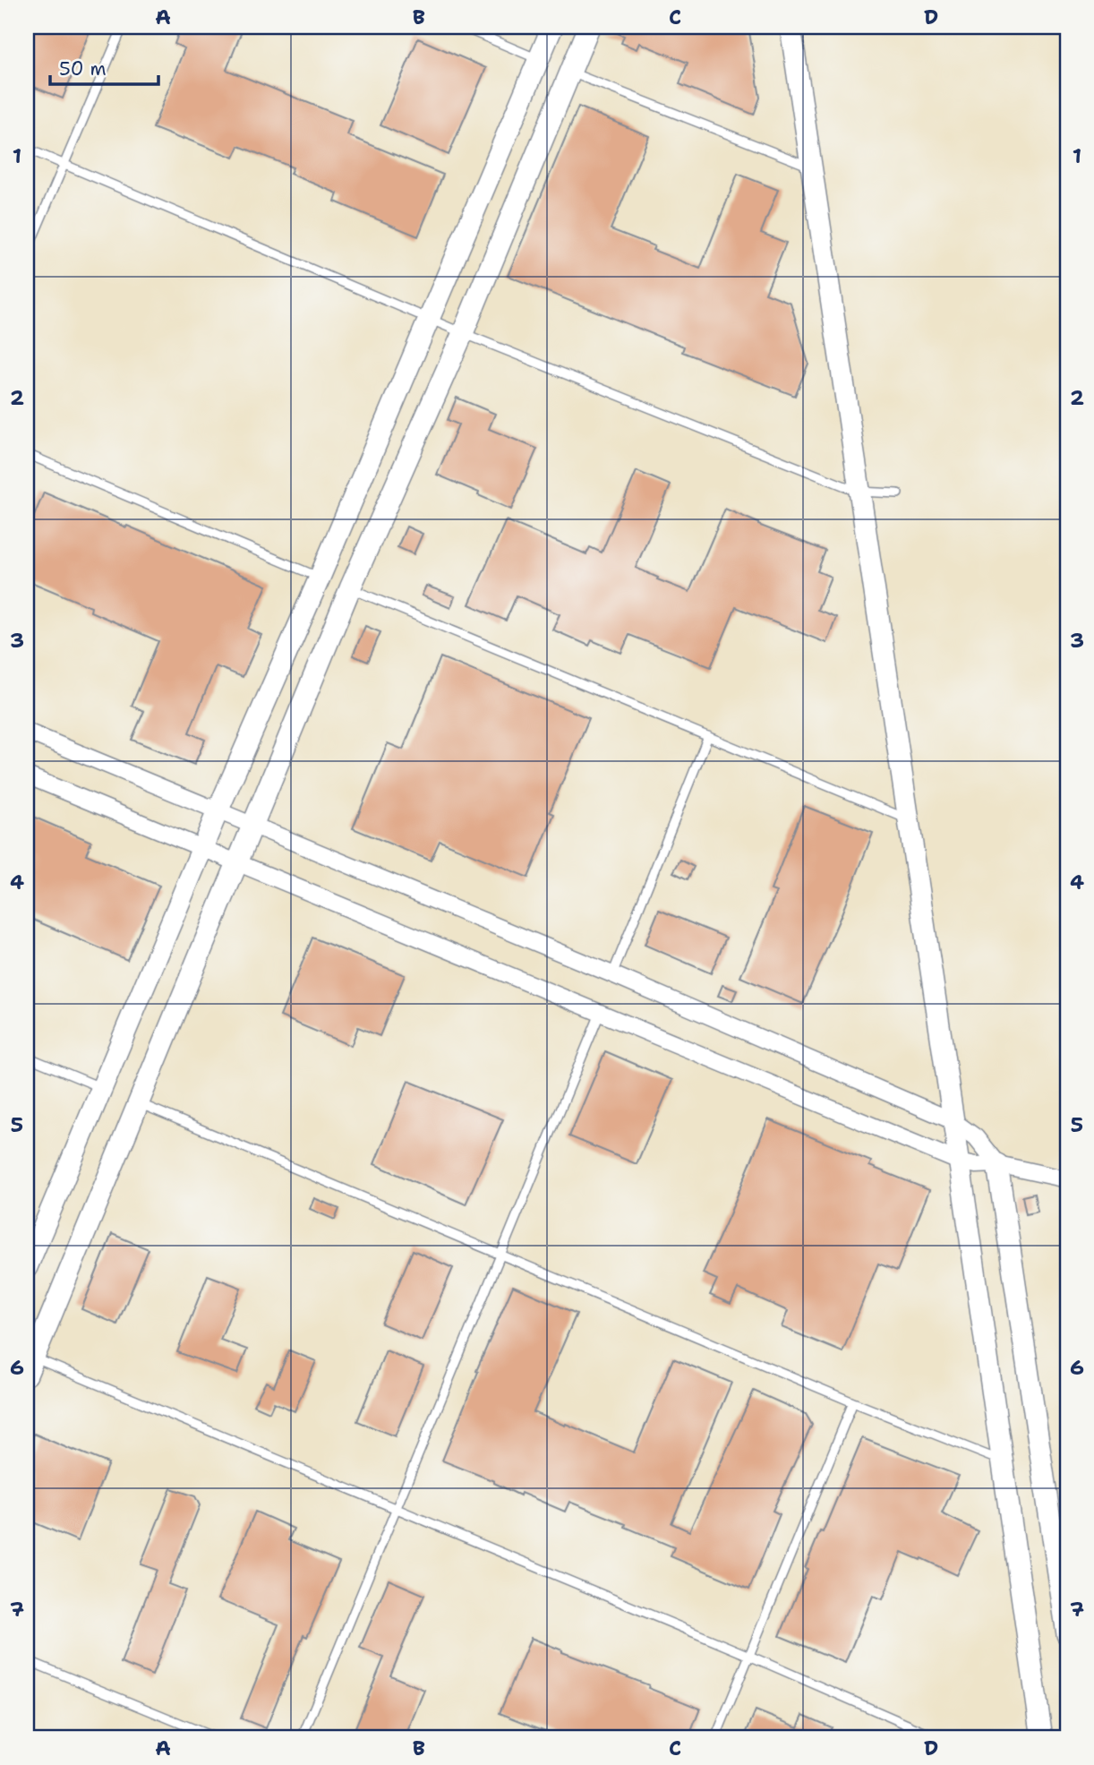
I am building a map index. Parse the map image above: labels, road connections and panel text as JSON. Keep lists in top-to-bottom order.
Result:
{
  "scale_bar": "50 m",
  "grid": {
    "columns": [
      "A",
      "B",
      "C",
      "D"
    ],
    "rows": [
      "1",
      "2",
      "3",
      "4",
      "5",
      "6",
      "7"
    ]
  }
}
